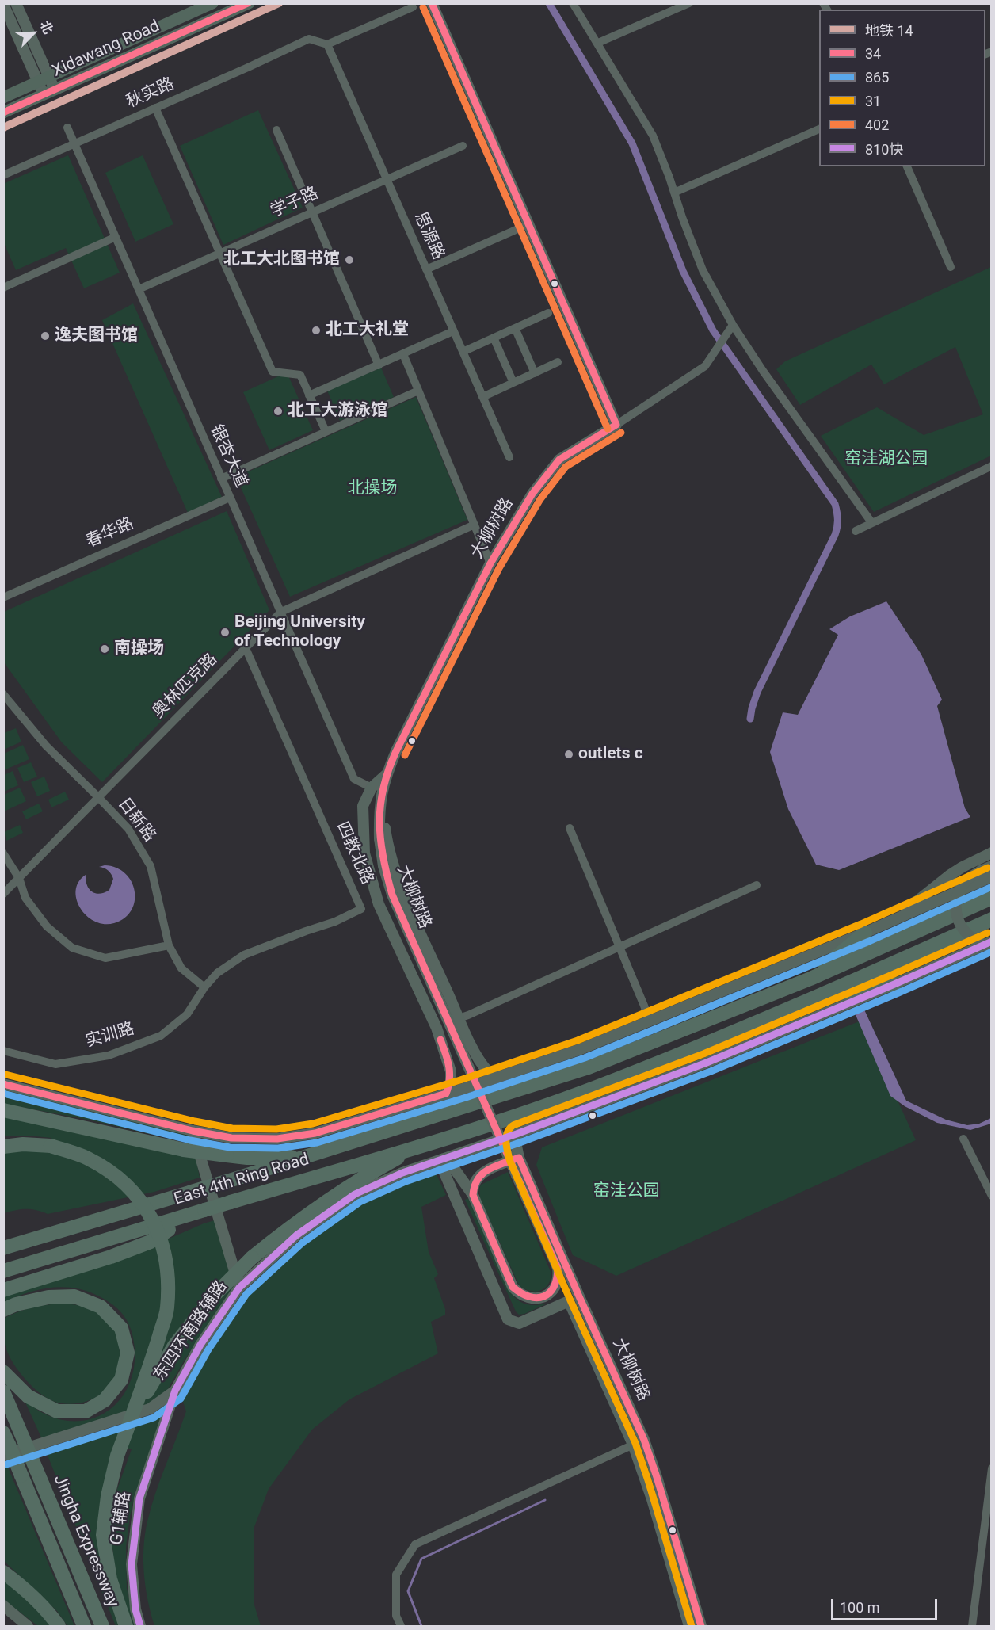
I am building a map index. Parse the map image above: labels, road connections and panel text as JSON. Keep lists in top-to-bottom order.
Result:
{
  "streets": {
    "highway": ["East 4th Ring Road", "Jingha Expressway"],
    "main road": ["Xidawang Road"],
    "street": [
      "秋实路",
      "学子路",
      "思源路",
      "银杏大道",
      "大柳树路",
      "春华路",
      "奥林匹克路",
      "日新路",
      "四教北路",
      "实训路",
      "东四环南路辅路",
      "G1辅路"
    ]
  },
  "crossings": [
    ["秋实路", "思源路"],
    ["秋实路", "银杏大道"],
    ["学子路", "思源路"],
    ["学子路", "银杏大道"],
    ["银杏大道", "春华路"],
    ["银杏大道", "奥林匹克路"],
    ["大柳树路", "东四环南路辅路"],
    ["奥林匹克路", "日新路"],
    ["奥林匹克路", "四教北路"],
    ["日新路", "四教北路"],
    ["日新路", "实训路"],
    ["四教北路", "实训路"],
    ["东四环南路辅路", "G1辅路"],
    ["东四环南路辅路", "Jingha Expressway"]
  ],
  "parks": ["窑洼湖公园", "北操场", "窑洼公园"],
  "places": [
    "北工大北图书馆",
    "北工大礼堂",
    "逸夫图书馆",
    "北工大游泳馆",
    "Beijing University of Technology",
    "南操场",
    "outlets c"
  ],
  "lines": [
    "metro line 14",
    "transit line 34",
    "transit line 402",
    "transit line 31",
    "transit line 865",
    "transit line 810快"
  ],
  "legend": [
    "地铁 14",
    "34",
    "865",
    "31",
    "402",
    "810快"
  ],
  "scale_bar": "100 m",
  "north": "top right"
}
